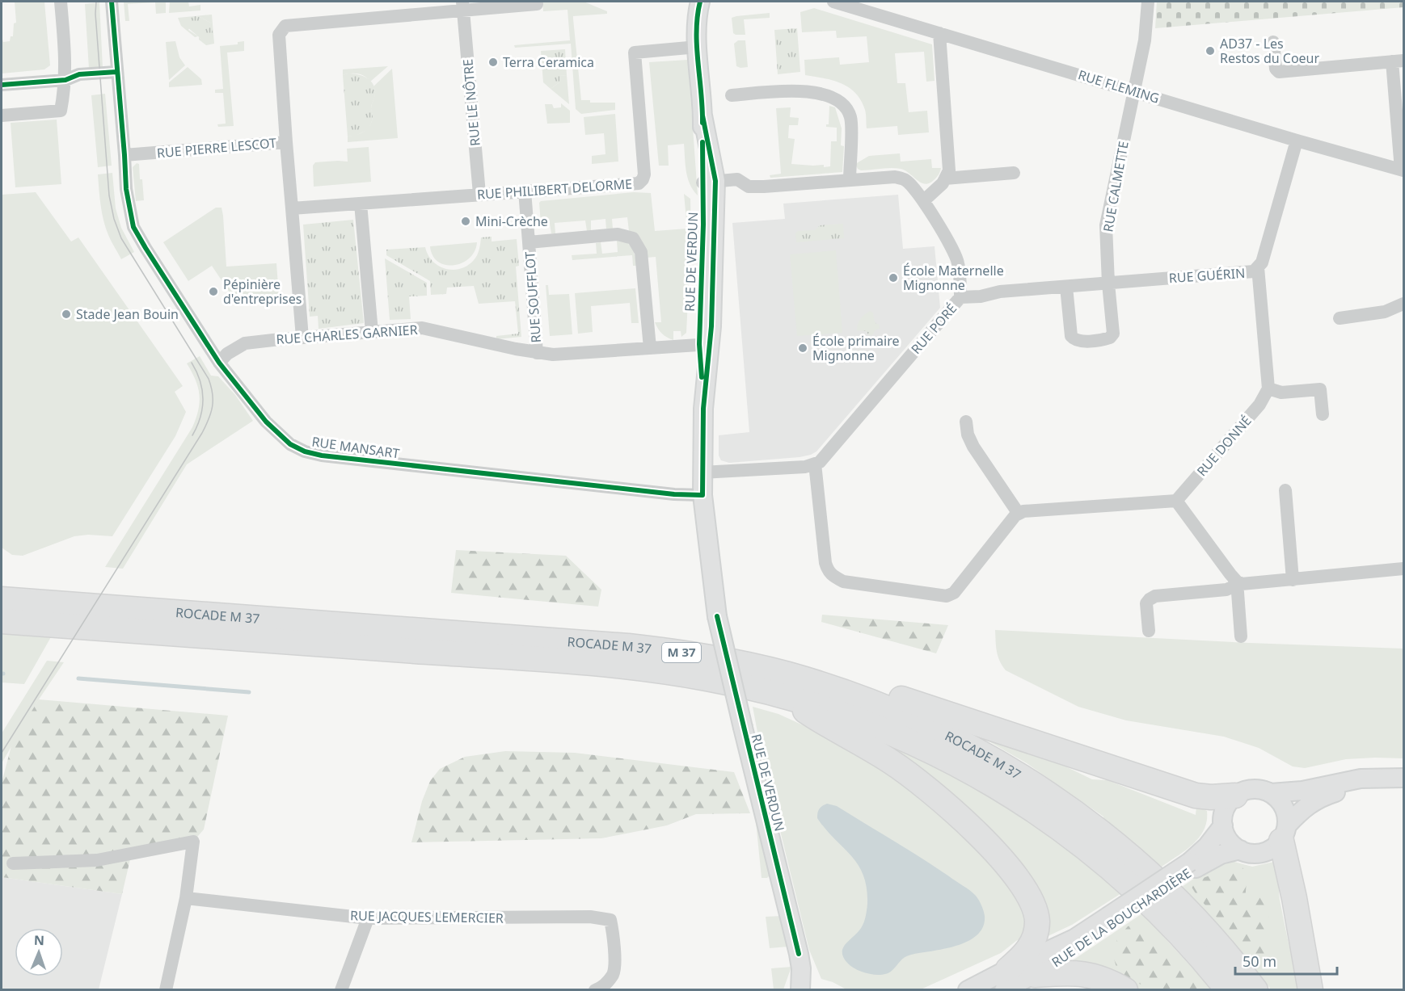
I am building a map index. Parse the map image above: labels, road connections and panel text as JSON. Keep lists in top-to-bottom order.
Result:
{
  "streets": {
    "highway": ["ROCADE M 37", "M 37"],
    "main road": ["RUE DE VERDUN", "RUE DE LA BOUCHARDIÈRE"],
    "street": [
      "RUE FLEMING",
      "RUE LE NÔTRE",
      "RUE PIERRE LESCOT",
      "RUE CALMETTE",
      "RUE PHILIBERT DELORME",
      "RUE GUÉRIN",
      "RUE SOUFFLOT",
      "RUE PORÉ",
      "RUE CHARLES GARNIER",
      "RUE DONNÉ",
      "RUE MANSART",
      "RUE JACQUES LEMERCIER"
    ]
  },
  "crossings": [
    ["RUE FLEMING", "RUE CALMETTE"],
    ["RUE FLEMING", "RUE GUÉRIN"],
    ["RUE LE NÔTRE", "RUE PIERRE LESCOT"],
    ["RUE LE NÔTRE", "RUE PHILIBERT DELORME"],
    ["RUE PIERRE LESCOT", "RUE MANSART"],
    ["RUE CALMETTE", "RUE GUÉRIN"],
    ["RUE PHILIBERT DELORME", "RUE DE VERDUN"],
    ["RUE PHILIBERT DELORME", "RUE SOUFFLOT"],
    ["RUE DE VERDUN", "RUE PORÉ"],
    ["RUE DE VERDUN", "RUE CHARLES GARNIER"],
    ["RUE DE VERDUN", "RUE MANSART"],
    ["RUE GUÉRIN", "RUE PORÉ"],
    ["RUE SOUFFLOT", "RUE CHARLES GARNIER"],
    ["RUE CHARLES GARNIER", "RUE MANSART"]
  ],
  "places": [
    "AD37 - Les Restos du Coeur",
    "Terra Ceramica",
    "Mini-Crèche",
    "École Maternelle Mignonne",
    "Pépinière d'entreprises",
    "Stade Jean Bouin",
    "École primaire Mignonne"
  ],
  "scale_bar": "50 m",
  "north": "top"
}
